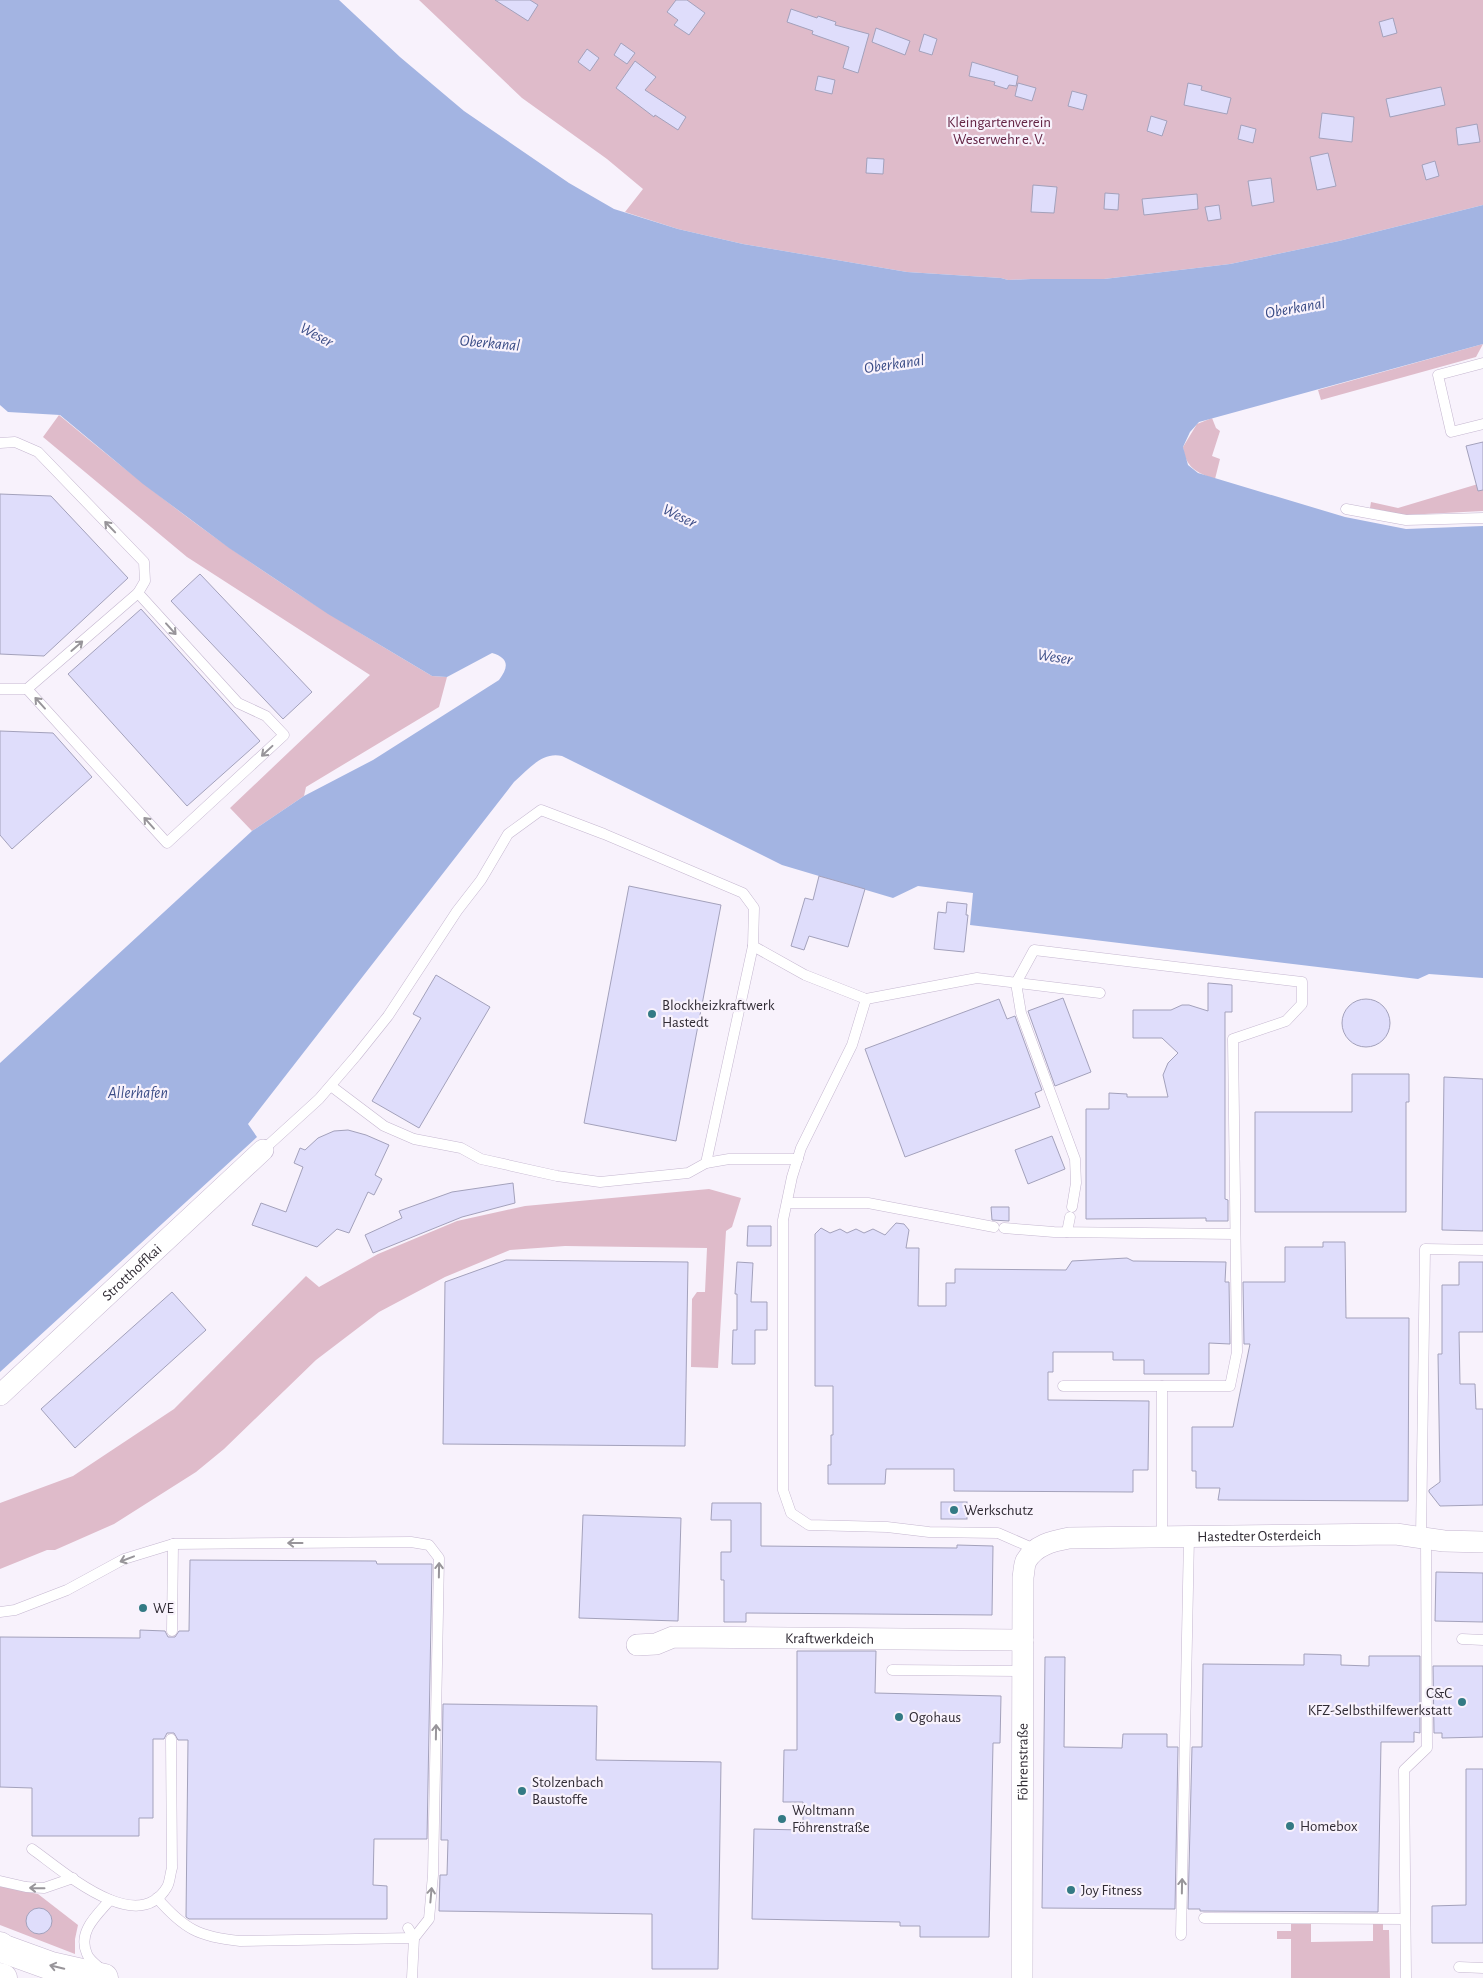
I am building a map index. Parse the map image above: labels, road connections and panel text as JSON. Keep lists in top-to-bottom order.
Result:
{
  "streets": {
    "street": [
      "Strotthoffkai",
      "Hastedter Osterdeich",
      "Kraftwerkdeich",
      "Föhrenstraße"
    ]
  },
  "crossings": [
    ["Hastedter Osterdeich", "Föhrenstraße"],
    ["Kraftwerkdeich", "Föhrenstraße"]
  ],
  "water": ["Oberkanal", "Weser", "Allerhafen"],
  "parks": ["Kleingartenverein Weserwehr e. V."],
  "places": [
    "Blockheizkraftwerk Hastedt",
    "Werkschutz",
    "WE",
    "C&C KFZ-Selbsthilfewerkstatt",
    "Ogohaus",
    "Stolzenbach Baustoffe",
    "Woltmann Föhrenstraße",
    "Homebox",
    "Joy Fitness"
  ]
}
